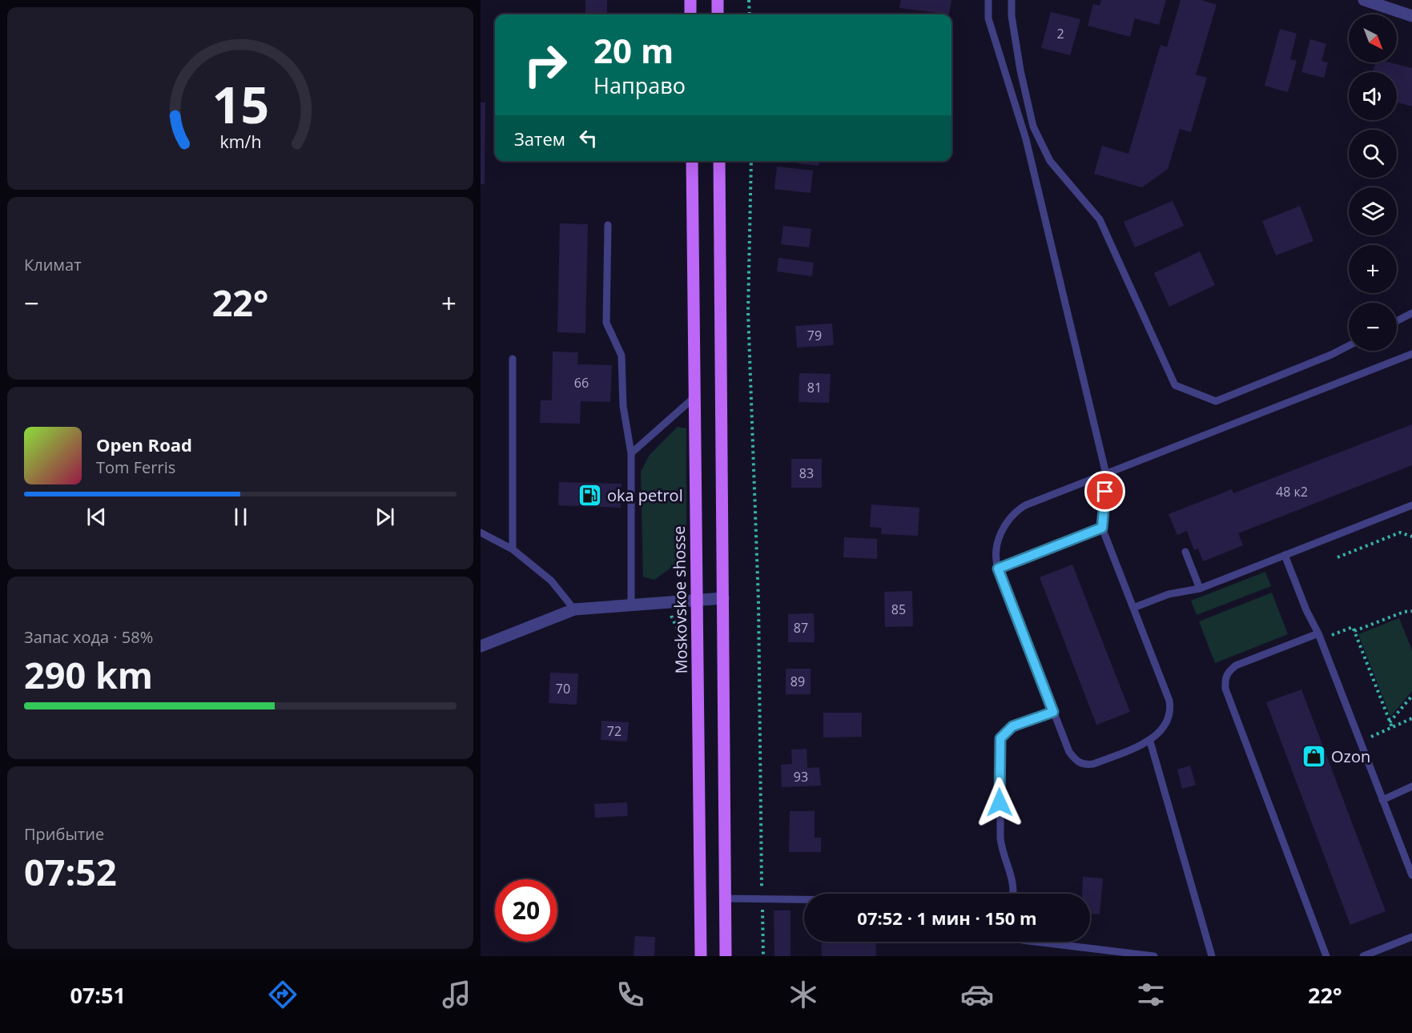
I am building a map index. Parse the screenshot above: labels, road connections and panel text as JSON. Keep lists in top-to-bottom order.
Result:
{
  "streets": {
    "main road": ["Moskovskoe shosse"]
  },
  "places": {
    "fuel station": ["oka petrol"],
    "shop": ["Ozon"]
  },
  "house_numbers": [
    "2",
    "79",
    "66",
    "81",
    "83",
    "48 к2",
    "85",
    "87",
    "89",
    "70",
    "72",
    "93"
  ],
  "north": "bottom right",
  "page": {
    "map_buttons": ["+", "−"],
    "turn": ["20 m", "Направо"],
    "then": "Затем",
    "tile": [
      "Климат",
      ["Запас хода · 58%", "290 km"],
      ["Прибытие", "07:52"]
    ],
    "heat": ["−", "22°", "+"],
    "song": ["Open Road", "Tom Ferris"],
    "limit": "20",
    "trip": "07:52 · 1 мин · 150 m",
    "tabs": ["07:51", "22°"],
    "gauge": ["15", "km/h"]
  }
}
